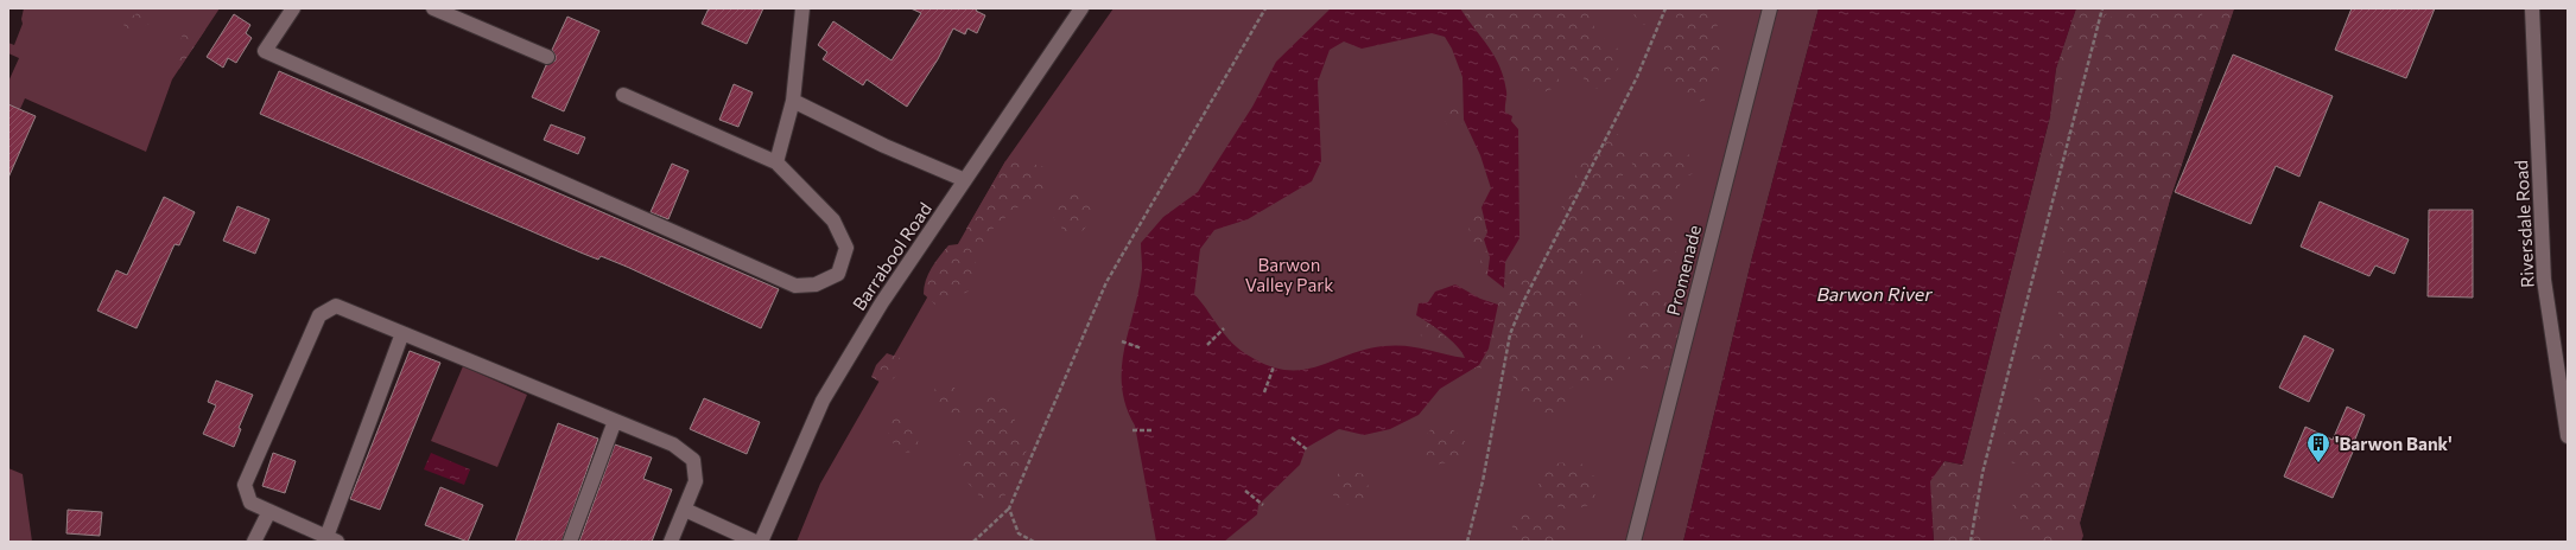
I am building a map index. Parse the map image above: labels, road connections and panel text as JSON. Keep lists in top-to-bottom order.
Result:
{
  "streets": {
    "street": ["Riversdale Road", "Barrabool Road", "Promenade"]
  },
  "water": ["Barwon River"],
  "parks": ["Barwon Valley Park"],
  "places": {
    "building": ["'Barwon Bank'"]
  }
}
